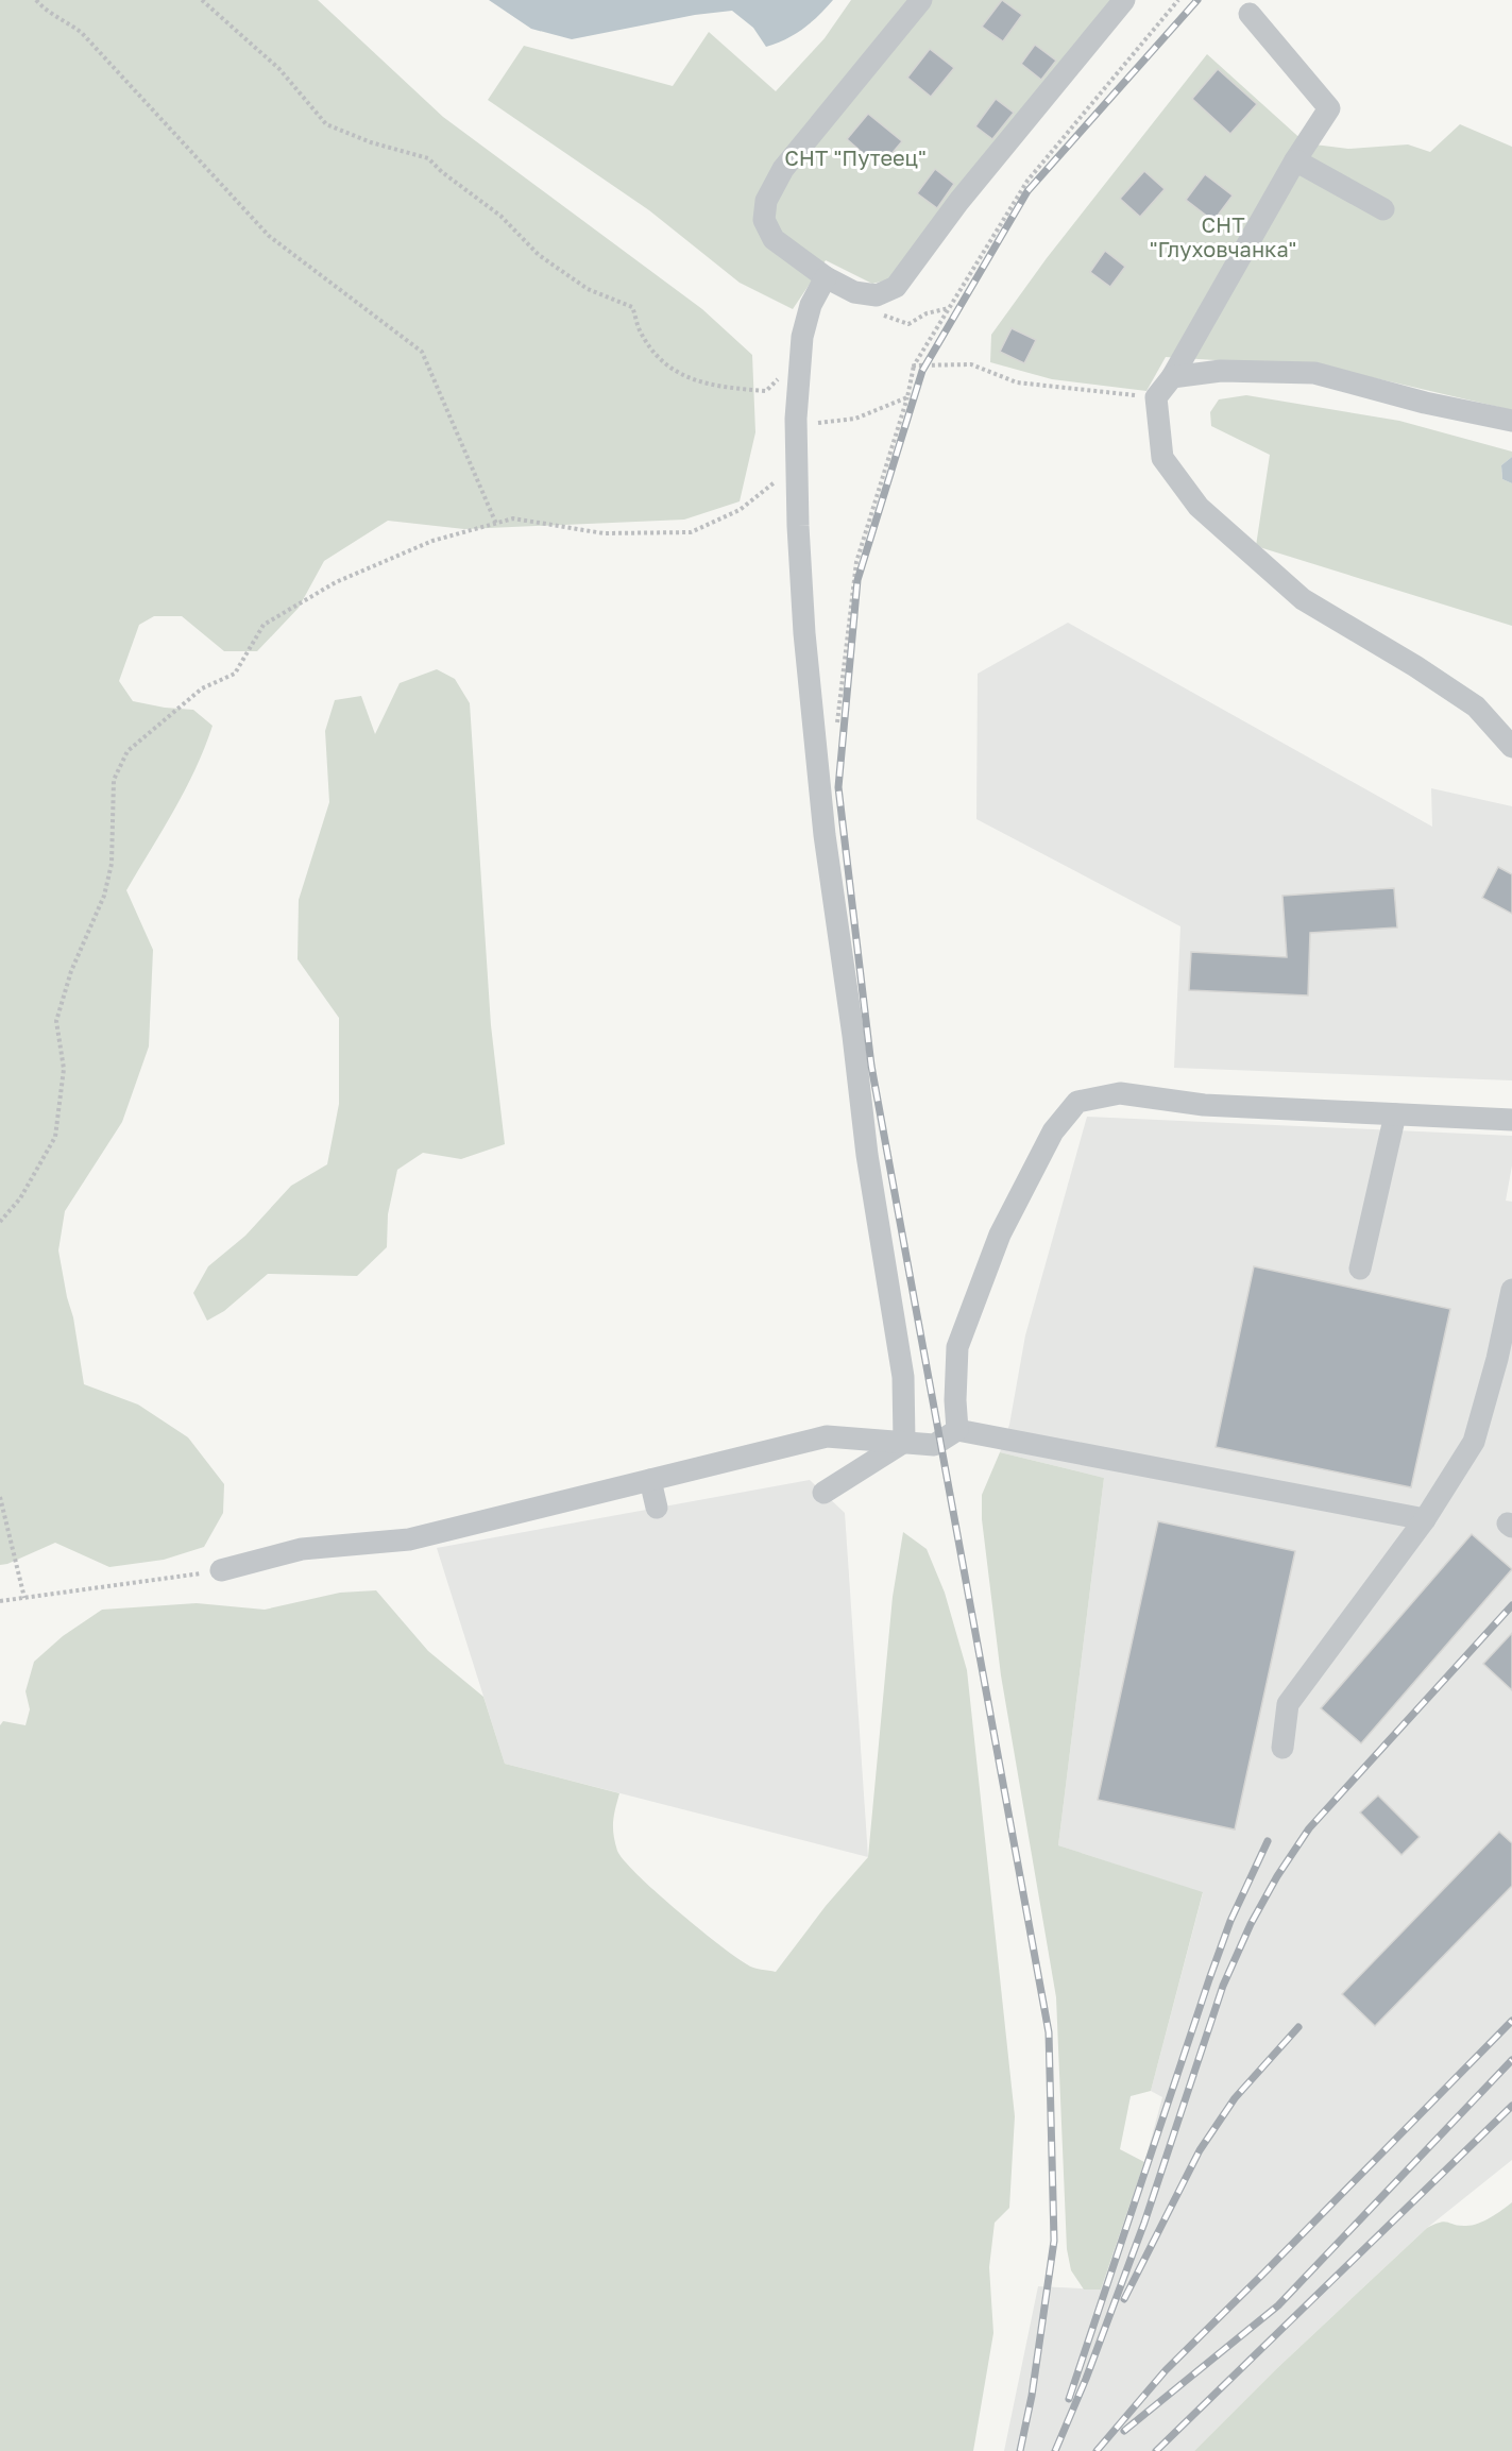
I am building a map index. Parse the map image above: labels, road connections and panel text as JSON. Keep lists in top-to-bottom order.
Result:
{
  "parks": ["СНТ \"Путеец\"", "СНТ \"Глуховчанка\""]
}
